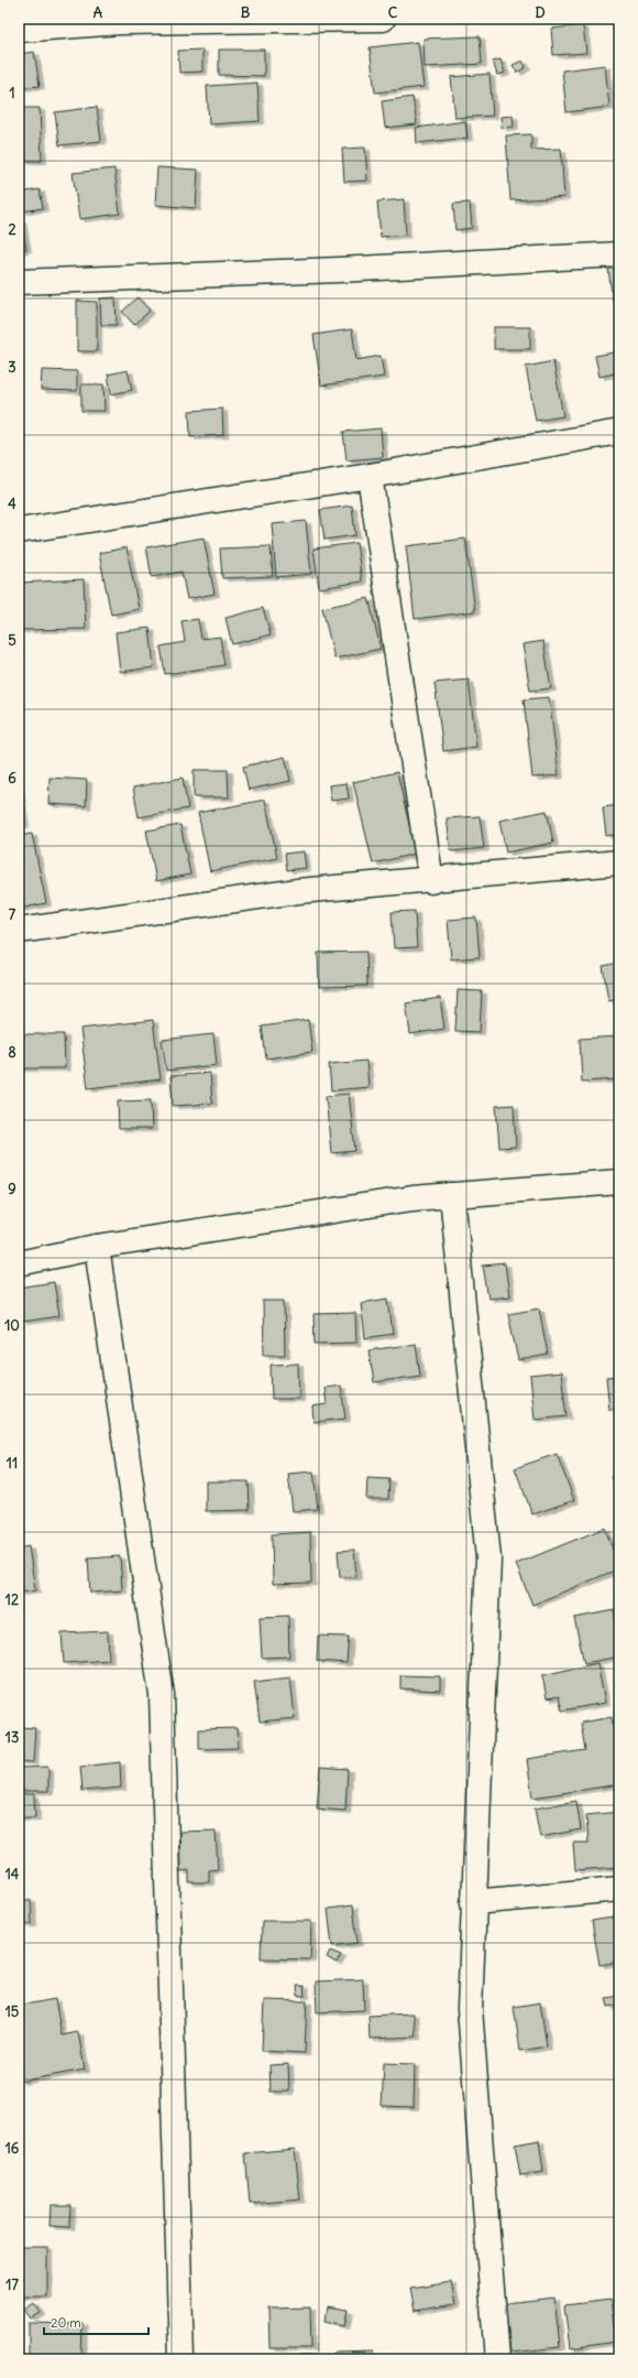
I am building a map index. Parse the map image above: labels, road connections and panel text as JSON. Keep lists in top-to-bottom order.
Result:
{
  "scale_bar": "20 m",
  "grid": {
    "columns": [
      "A",
      "B",
      "C",
      "D"
    ],
    "rows": [
      "1",
      "2",
      "3",
      "4",
      "5",
      "6",
      "7",
      "8",
      "9",
      "10",
      "11",
      "12",
      "13",
      "14",
      "15",
      "16",
      "17"
    ]
  }
}
